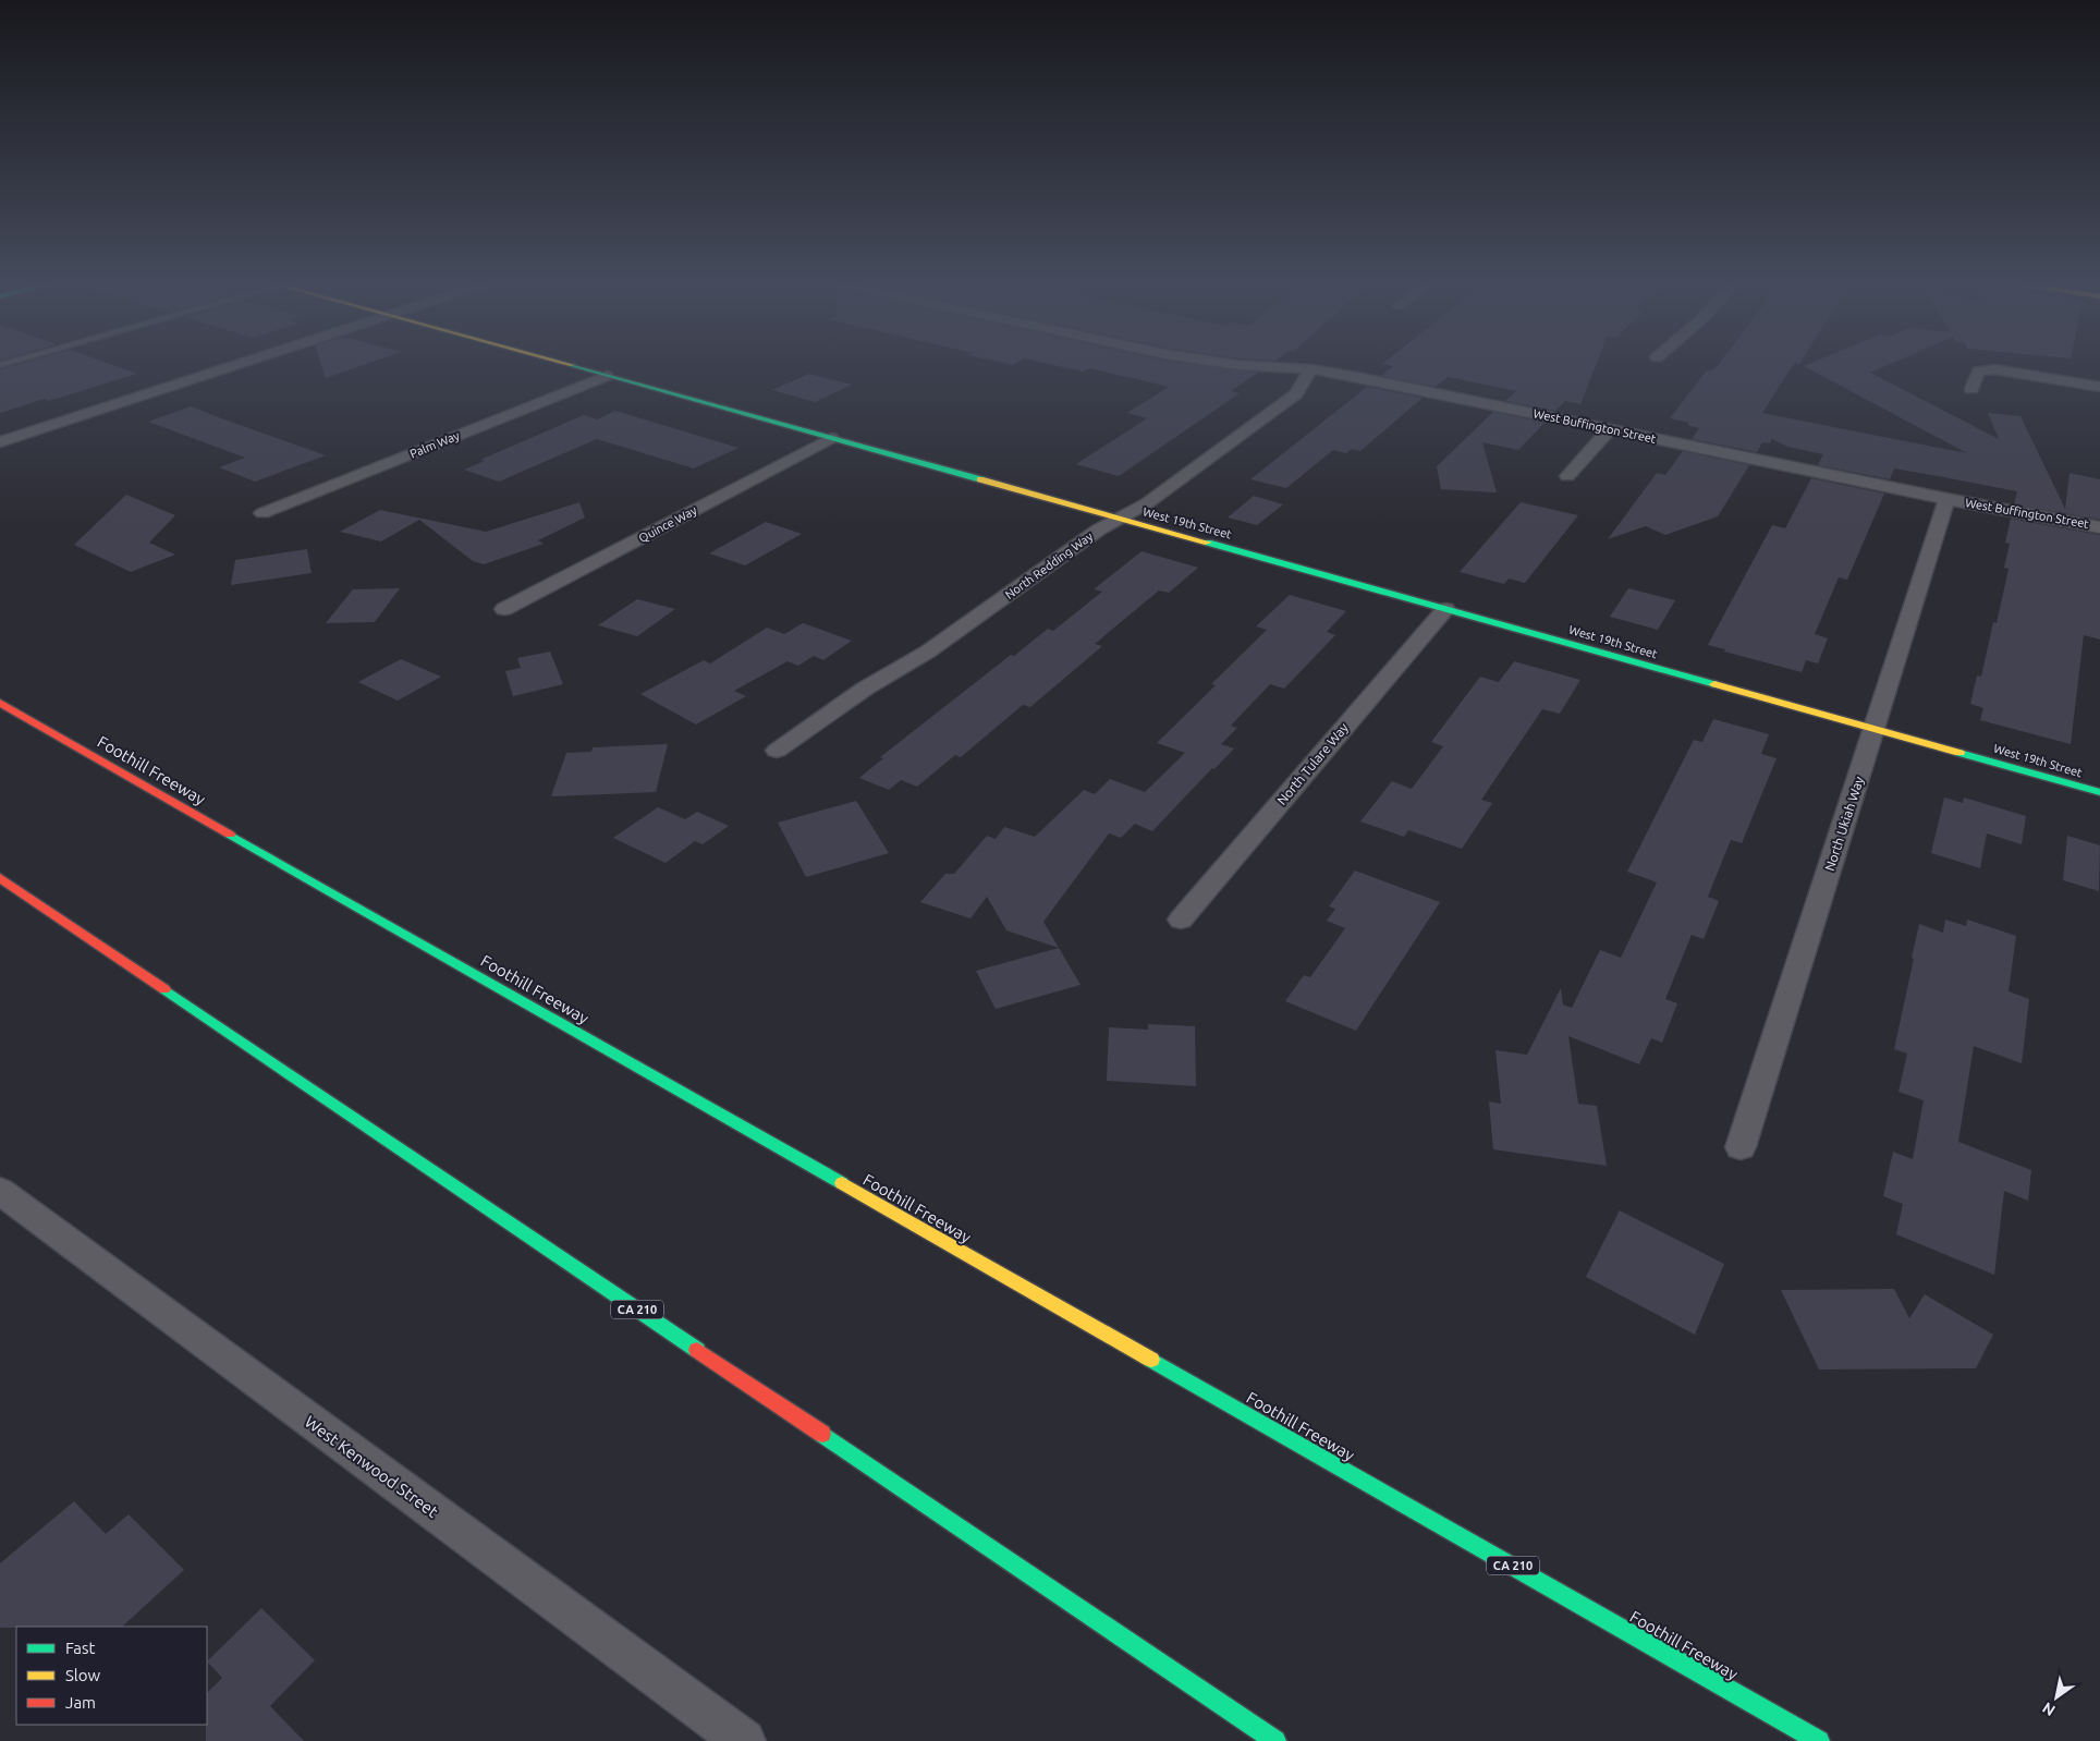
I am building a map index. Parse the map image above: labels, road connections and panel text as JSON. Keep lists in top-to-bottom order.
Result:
{
  "streets": {
    "main road": ["West 19th Street", "Foothill Freeway", "CA 210"],
    "street": [
      "West Buffington Street",
      "Palm Way",
      "Quince Way",
      "North Redding Way",
      "North Tulare Way",
      "North Ukiah Way",
      "West Kenwood Street"
    ]
  },
  "crossings": [
    ["West Buffington Street", "North Redding Way"],
    ["West Buffington Street", "North Ukiah Way"],
    ["Palm Way", "West 19th Street"],
    ["West 19th Street", "Quince Way"],
    ["West 19th Street", "North Redding Way"],
    ["West 19th Street", "North Tulare Way"],
    ["West 19th Street", "North Ukiah Way"]
  ],
  "legend": ["Fast", "Slow", "Jam"],
  "north": "bottom left"
}
